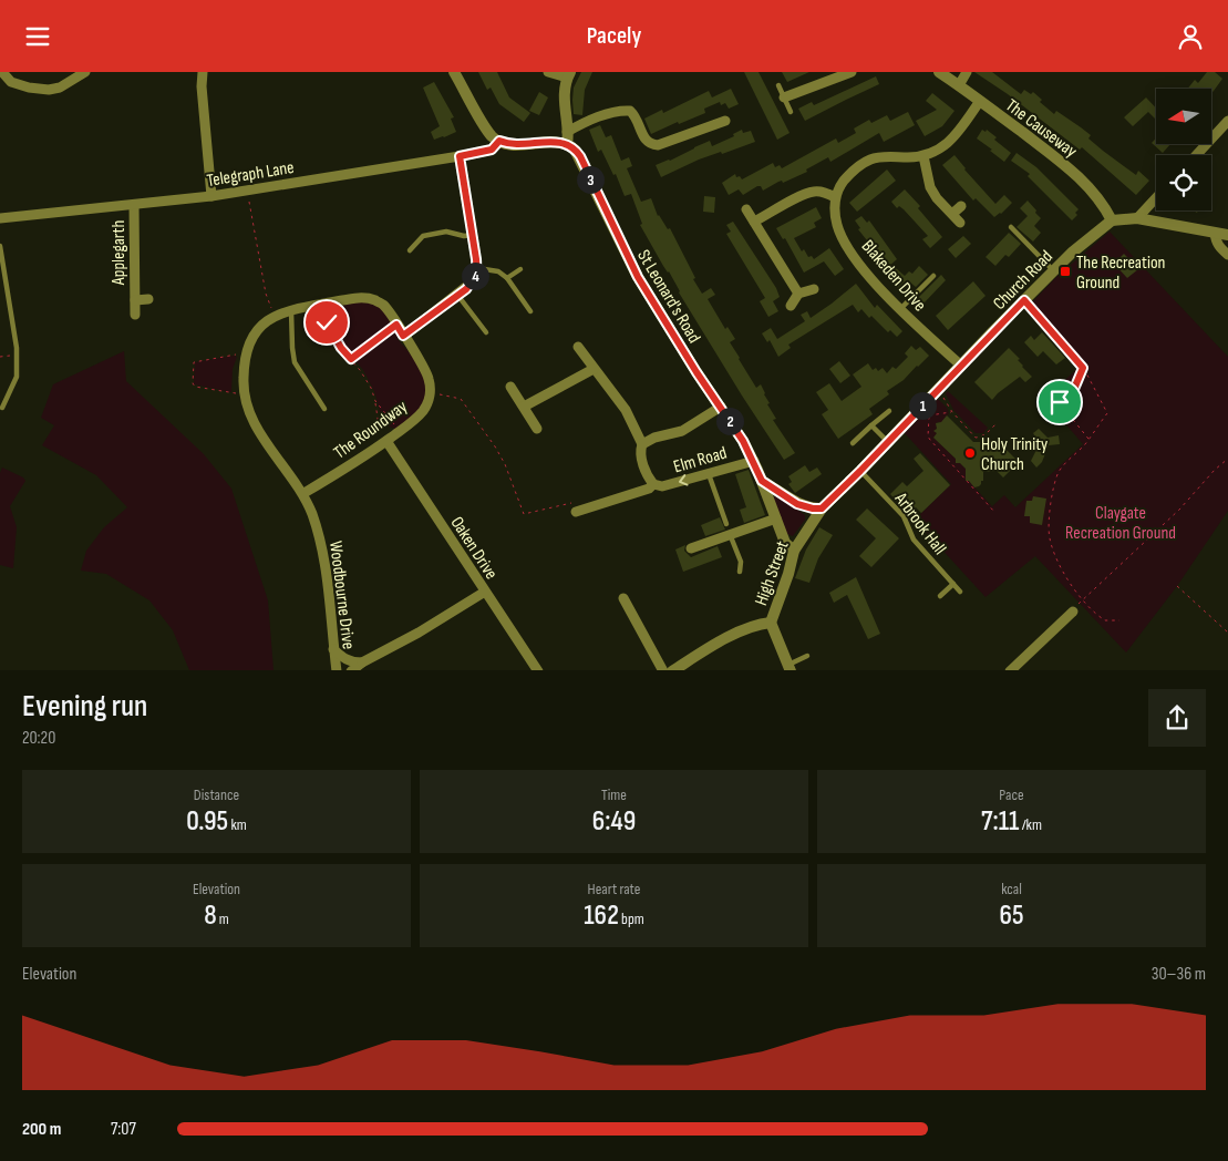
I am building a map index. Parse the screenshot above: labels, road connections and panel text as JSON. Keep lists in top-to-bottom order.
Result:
{
  "streets": {
    "street": [
      "The Causeway",
      "Telegraph Lane",
      "Applegarth",
      "Blakeden Drive",
      "Church Road",
      "St Leonard's Road",
      "The Roundway",
      "Elm Road",
      "Oaken Drive",
      "High Street",
      "Woodbourne Drive"
    ],
    "lane": ["Arbrook Hall"]
  },
  "crossings": [
    ["The Causeway", "Church Road"],
    ["Telegraph Lane", "Applegarth"],
    ["Blakeden Drive", "Church Road"],
    ["Church Road", "Arbrook Hall"],
    ["Church Road", "High Street"],
    ["St Leonard's Road", "Elm Road"],
    ["St Leonard's Road", "High Street"],
    ["The Roundway", "Oaken Drive"],
    ["The Roundway", "Woodbourne Drive"]
  ],
  "parks": ["Claygate Recreation Ground"],
  "places": {
    "transit": ["The Recreation Ground"],
    "other": ["Holy Trinity Church"]
  },
  "north": "left",
  "page": {
    "header": "Pacely",
    "pins": [
      "3",
      "4",
      "1",
      "2"
    ],
    "heading": ["Evening run", "20:20"],
    "stats": [
      ["Distance", "0.95 km"],
      ["Time", "6:49"],
      ["Pace", "7:11 /km"],
      ["Elevation", "8 m"],
      ["Heart rate", "162 bpm"],
      ["kcal", "65"]
    ],
    "chart": ["Elevation", "30–36 m"],
    "list": [
      {
        "name": "200 m",
        "note": "7:07"
      }
    ]
  }
}
